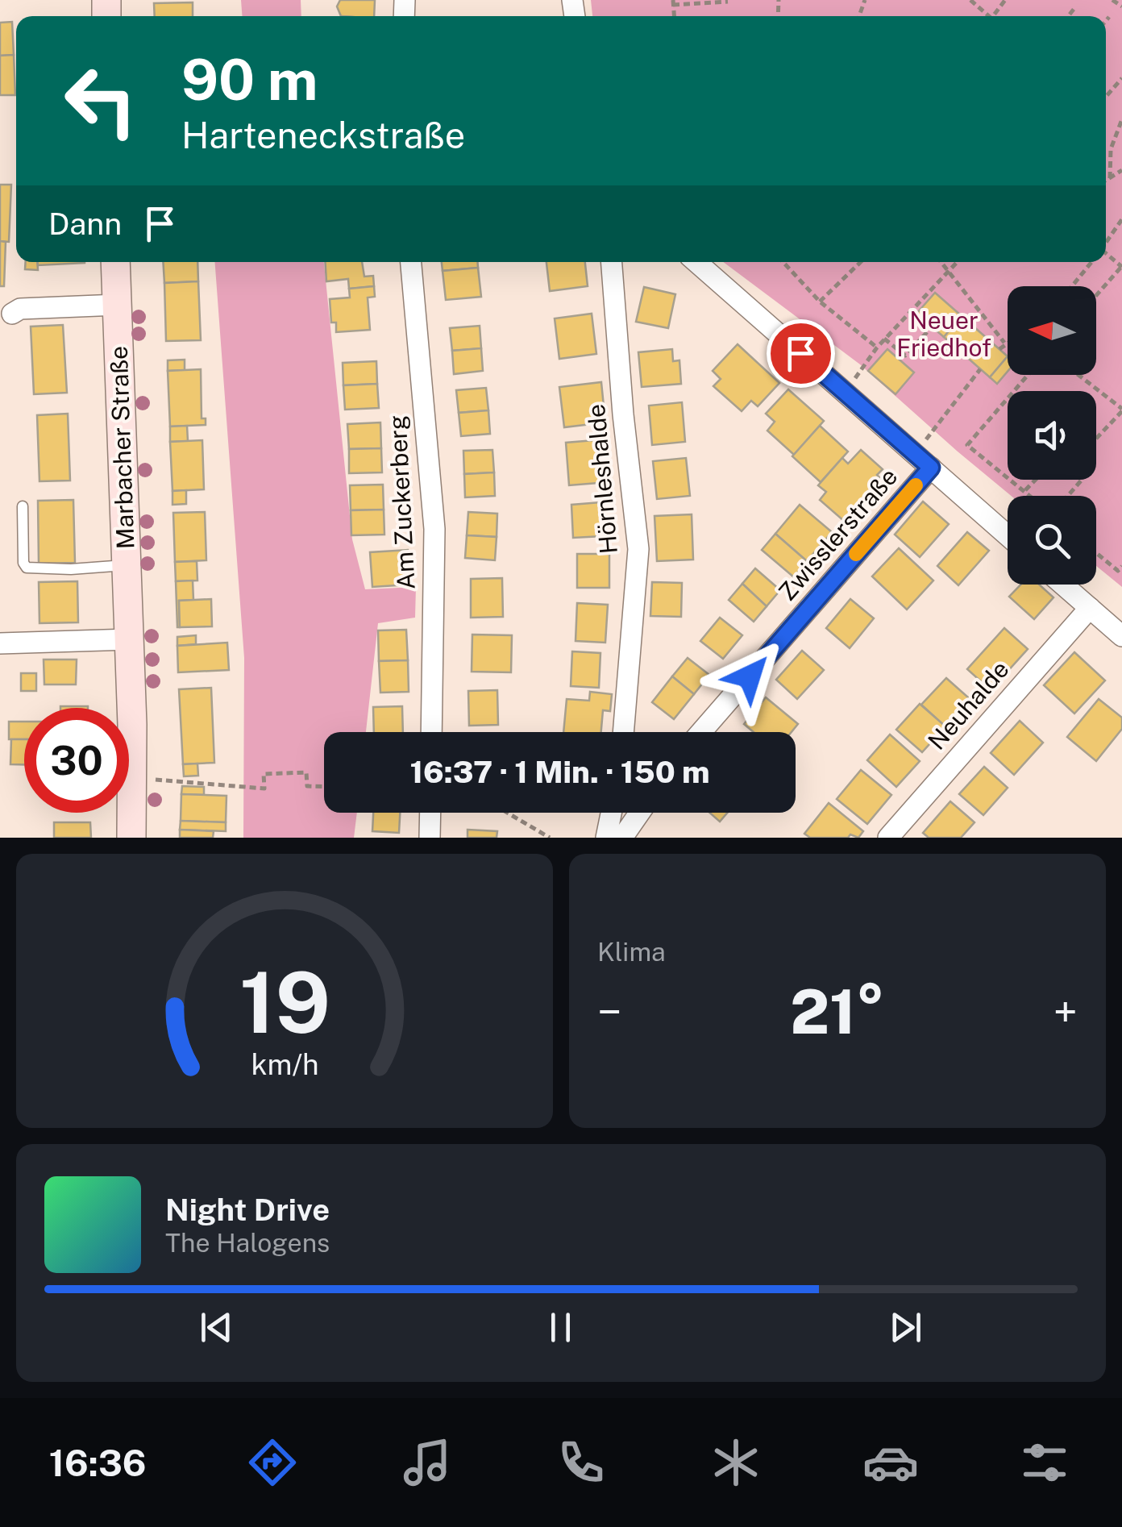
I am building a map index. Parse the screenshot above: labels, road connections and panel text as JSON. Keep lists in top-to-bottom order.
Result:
{
  "streets": {
    "main road": ["Marbacher Straße"],
    "street": [
      "Hörnleshalde",
      "Am Zuckerberg",
      "Zwisslerstraße",
      "Neuhalde"
    ]
  },
  "parks": ["Neuer Friedhof"],
  "north": "left",
  "page": {
    "turn": ["90 m", "Harteneckstraße"],
    "then": "Dann",
    "limit": "30",
    "trip": "16:37 · 1 Min. · 150 m",
    "tile": "Klima",
    "heat": ["−", "21°", "+"],
    "song": ["Night Drive", "The Halogens"],
    "tabs": "16:36",
    "gauge": ["19", "km/h"]
  }
}
